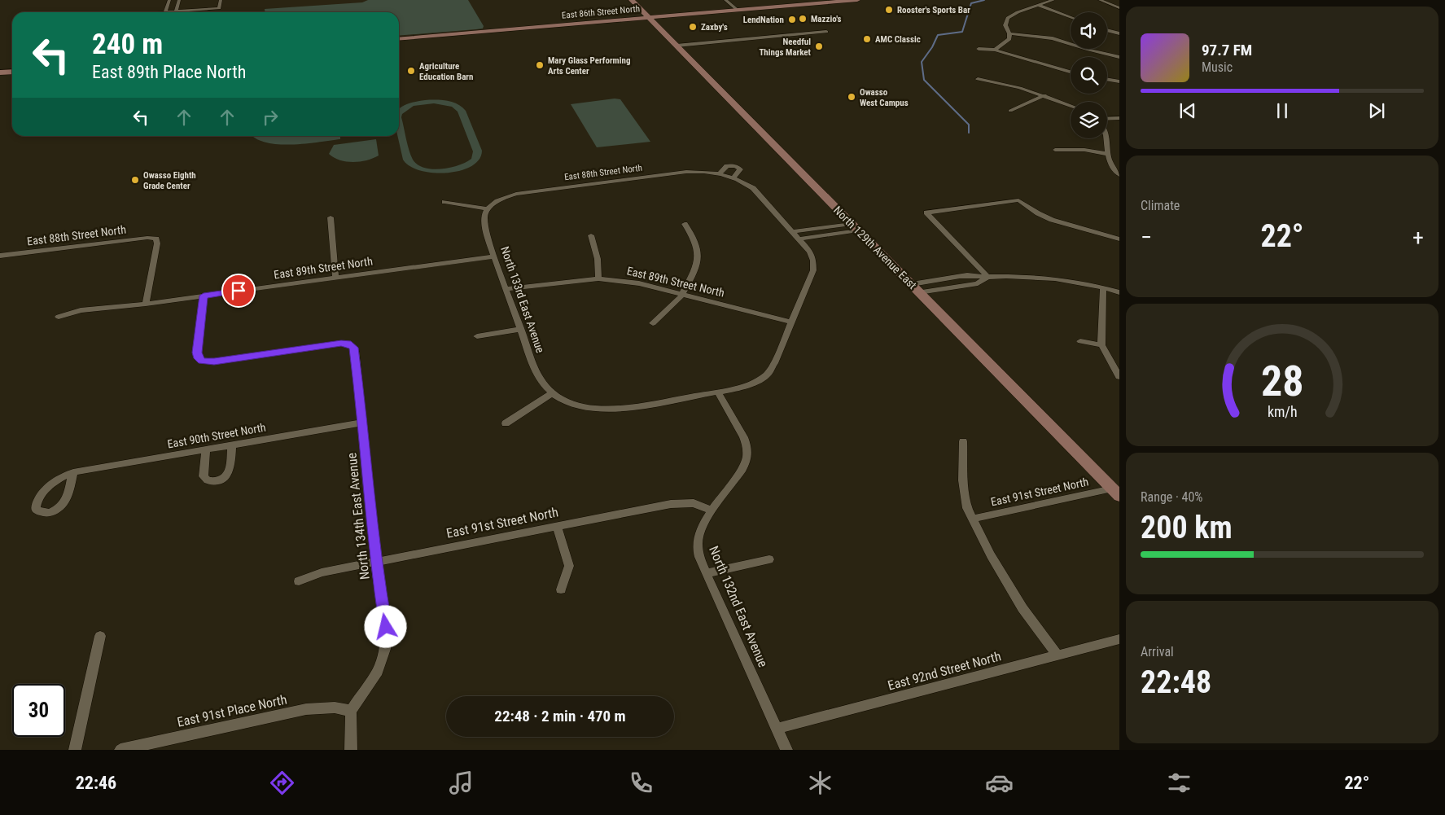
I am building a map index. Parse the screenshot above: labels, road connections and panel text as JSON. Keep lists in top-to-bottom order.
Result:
{
  "streets": {
    "main road": ["East 86th Street North", "North 129th Avenue East"],
    "street": [
      "East 88th Street North",
      "East 89th Street North",
      "North 133rd East Avenue",
      "East 90th Street North",
      "East 91st Street North",
      "North 134th East Avenue",
      "North 132nd East Avenue",
      "East 92nd Street North",
      "East 91st Place North"
    ]
  },
  "crossings": [
    ["East 86th Street North", "North 129th Avenue East"],
    ["East 88th Street North", "East 89th Street North"],
    ["East 88th Street North", "North 133rd East Avenue"],
    ["North 129th Avenue East", "East 91st Street North"],
    ["East 89th Street North", "North 133rd East Avenue"],
    ["East 89th Street North", "North 134th East Avenue"],
    ["East 90th Street North", "North 134th East Avenue"],
    ["East 91st Street North", "North 134th East Avenue"],
    ["East 91st Street North", "North 132nd East Avenue"],
    ["North 134th East Avenue", "East 91st Place North"],
    ["North 132nd East Avenue", "East 92nd Street North"]
  ],
  "places": [
    "Rooster's Sports Bar",
    "Mazzio's",
    "LendNation",
    "Zaxby's",
    "AMC Classic",
    "Needful Things Market",
    "Mary Glass Performing Arts Center",
    "Agriculture Education Barn",
    "Owasso West Campus",
    "Owasso Eighth Grade Center"
  ],
  "page": {
    "turn": ["240 m", "East 89th Place North"],
    "song": ["97.7 FM", "Music"],
    "tile": [
      "Climate",
      ["Range · 40%", "200 km"],
      ["Arrival", "22:48"]
    ],
    "heat": ["−", "22°", "+"],
    "limit": "30",
    "trip": "22:48 · 2 min · 470 m",
    "tabs": ["22:46", "22°"],
    "gauge": ["28", "km/h"]
  }
}
